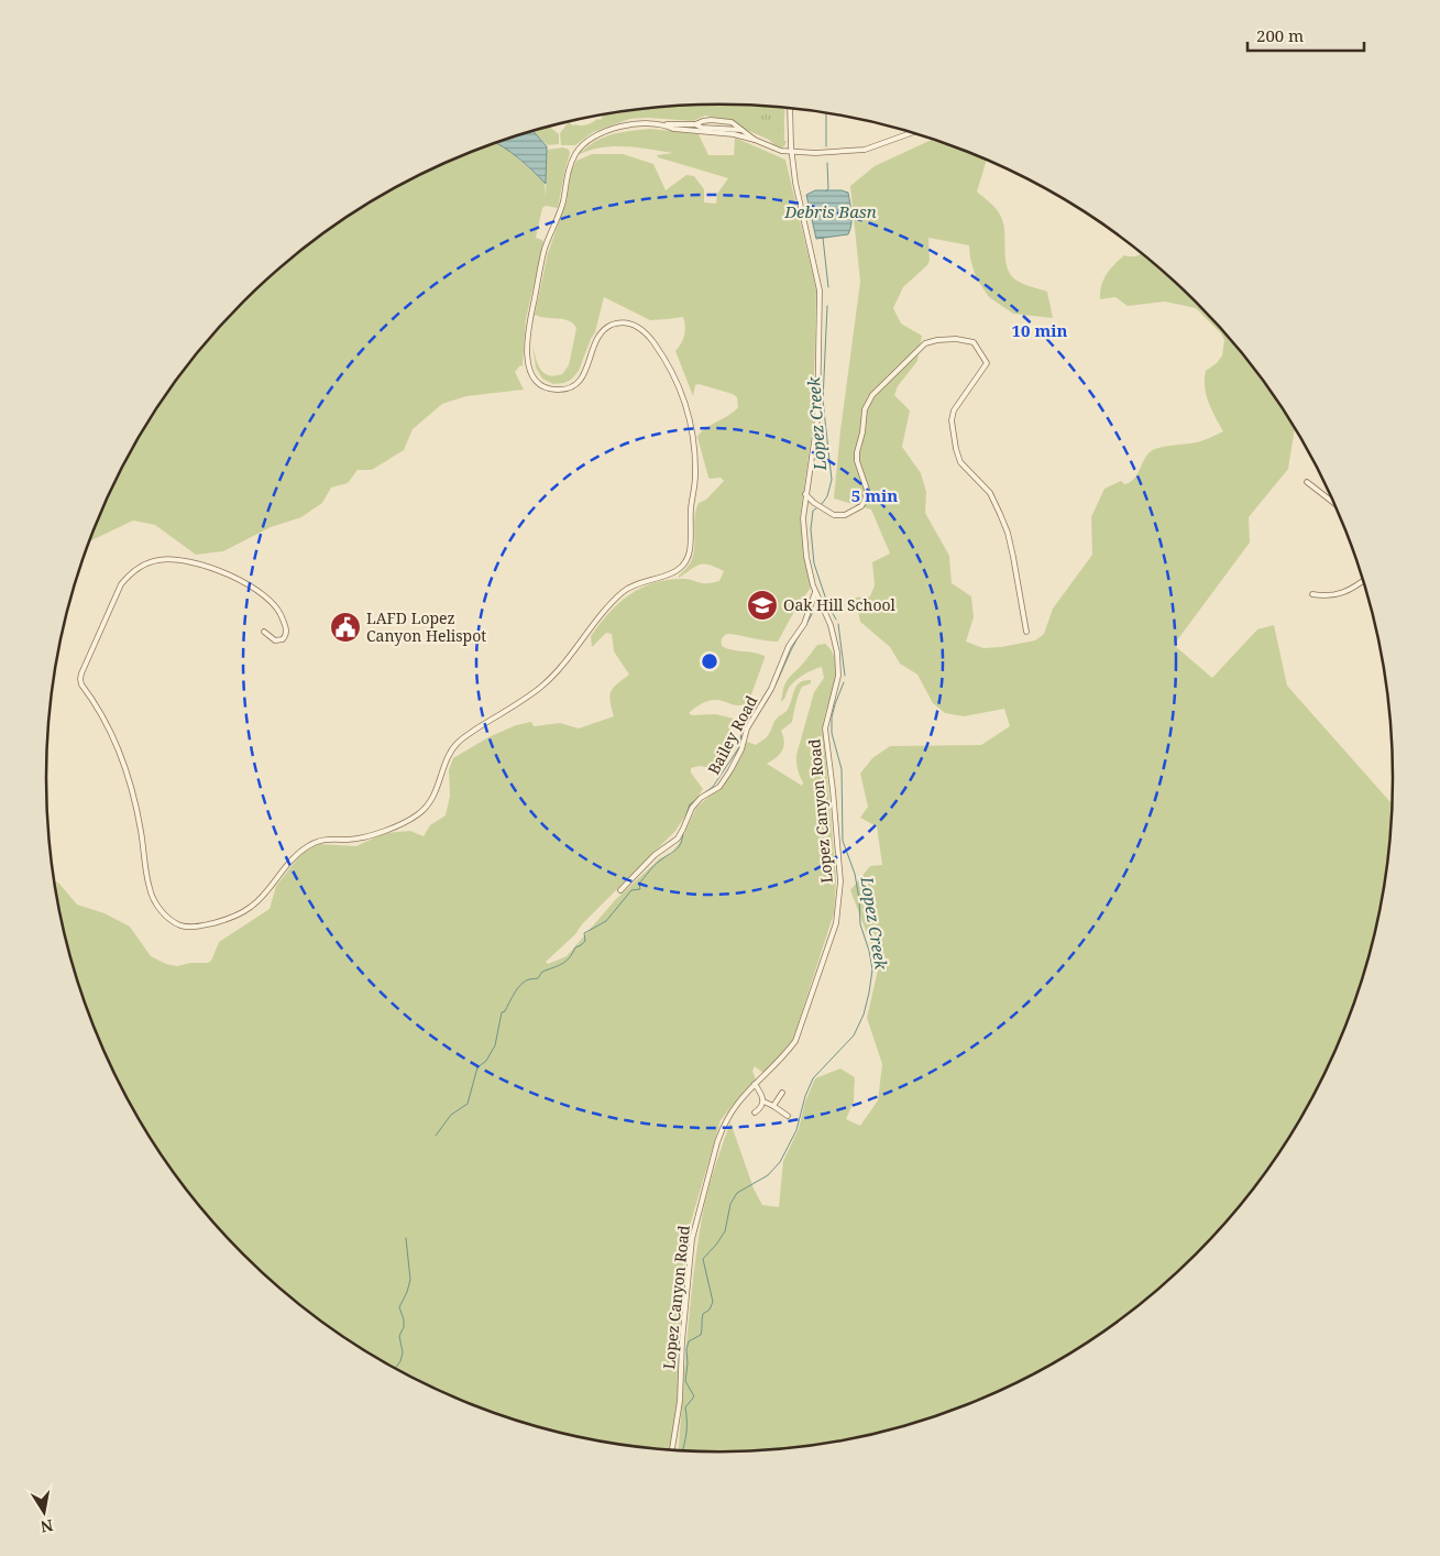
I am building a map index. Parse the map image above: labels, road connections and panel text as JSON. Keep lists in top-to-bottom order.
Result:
{
  "streets": {
    "street": ["Bailey Road", "Lopez Canyon Road"]
  },
  "crossings": [
    ["Bailey Road", "Lopez Canyon Road"]
  ],
  "water": ["Debris Basn", "Lopez Creek"],
  "places": {
    "school or university": ["Oak Hill School"],
    "public building": ["LAFD Lopez Canyon Helispot"]
  },
  "scale_bar": "200 m",
  "north": "bottom",
  "rings": ["10 min", "5 min"]
}
